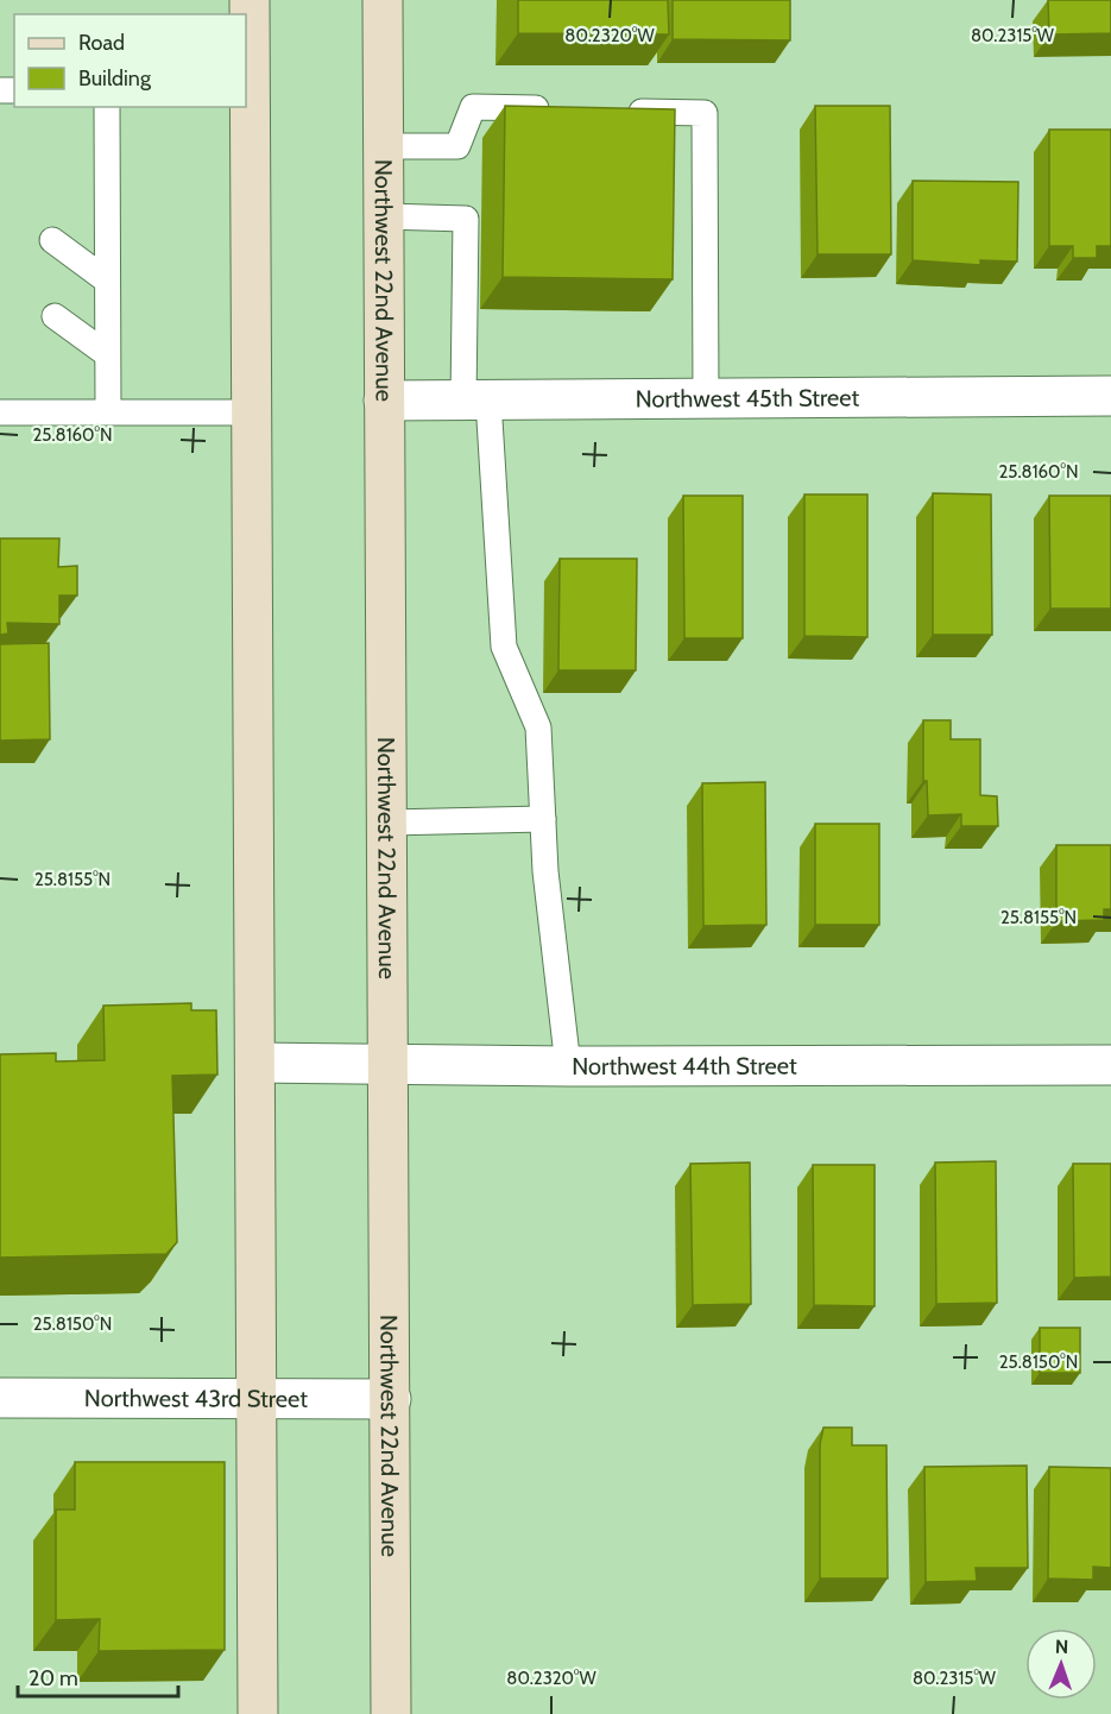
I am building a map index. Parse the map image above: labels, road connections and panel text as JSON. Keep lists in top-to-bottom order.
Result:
{
  "streets": {
    "main road": ["Northwest 22nd Avenue"],
    "street": ["Northwest 45th Street", "Northwest 44th Street", "Northwest 43rd Street"]
  },
  "crossings": [
    ["Northwest 22nd Avenue", "Northwest 45th Street"],
    ["Northwest 22nd Avenue", "Northwest 44th Street"],
    ["Northwest 22nd Avenue", "Northwest 43rd Street"]
  ],
  "legend": ["Road", "Building"],
  "scale_bar": "20 m",
  "north": "top",
  "coordinates": [
    "80.2320°W",
    "80.2315°W",
    "25.8160°N",
    "25.8155°N",
    "25.8150°N"
  ]
}
